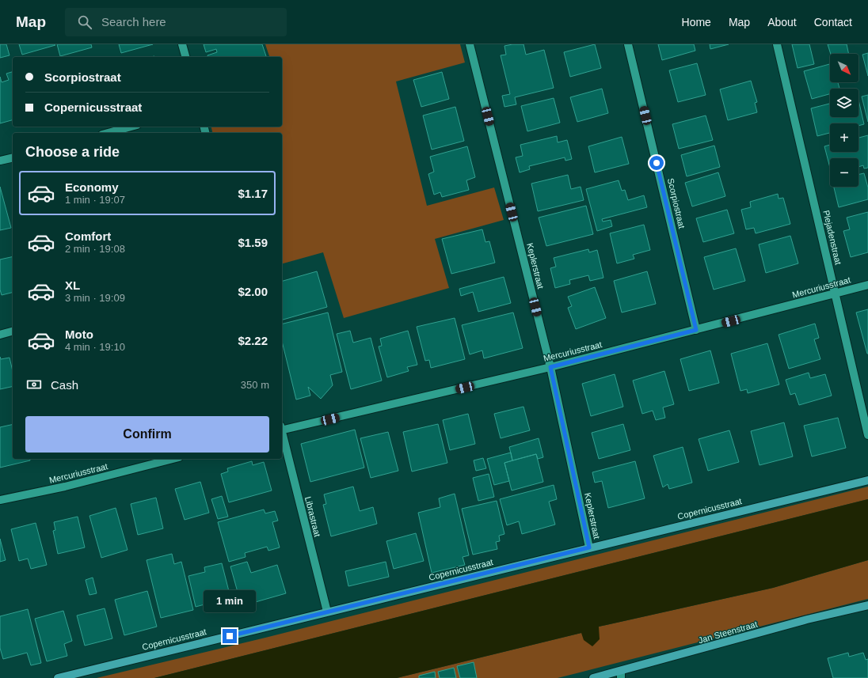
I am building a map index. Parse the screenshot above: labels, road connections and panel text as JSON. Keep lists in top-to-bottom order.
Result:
{
  "streets": {
    "street": [
      "Scorpiostraat",
      "Plejadenstraat",
      "Keplerstraat",
      "Mercuriusstraat",
      "Copernicusstraat",
      "Librastraat",
      "Jan Steenstraat"
    ]
  },
  "crossings": [
    ["Scorpiostraat", "Mercuriusstraat"],
    ["Plejadenstraat", "Mercuriusstraat"],
    ["Keplerstraat", "Mercuriusstraat"],
    ["Keplerstraat", "Copernicusstraat"],
    ["Copernicusstraat", "Librastraat"]
  ],
  "north": "bottom right",
  "page": {
    "header": "Map",
    "search": "Search here",
    "nav": [
      "Home",
      "Map",
      "About",
      "Contact"
    ],
    "map_buttons": ["+", "−"],
    "banner": ["Scorpiostraat", "Copernicusstraat"],
    "heading": "Choose a ride",
    "list": [
      {
        "name": "Economy",
        "note": "1 min · 19:07",
        "value": "$1.17"
      },
      {
        "name": "Comfort",
        "note": "2 min · 19:08",
        "value": "$1.59"
      },
      {
        "name": "XL",
        "note": "3 min · 19:09",
        "value": "$2.00"
      },
      {
        "name": "Moto",
        "note": "4 min · 19:10",
        "value": "$2.22"
      }
    ],
    "pay": ["Cash", "350 m"],
    "buttons": "Confirm",
    "bubble": "1 min"
  }
}
